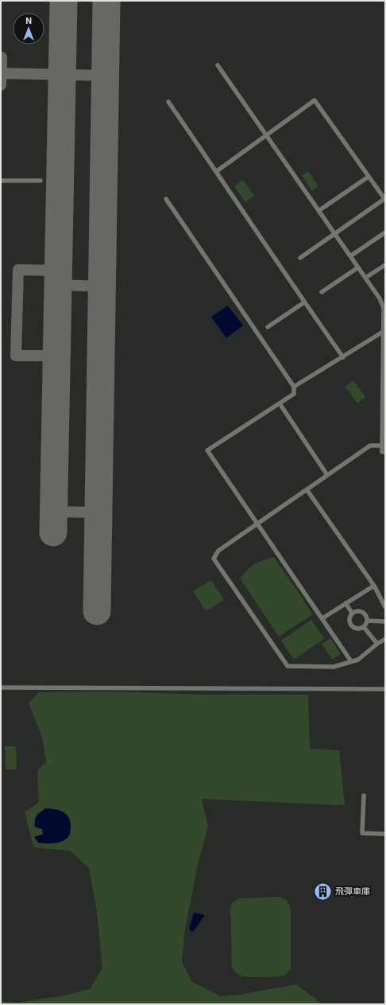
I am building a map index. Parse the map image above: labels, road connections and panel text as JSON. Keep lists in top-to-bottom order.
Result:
{
  "places": {
    "building": ["飛彈車庫"]
  },
  "north": "top"
}
